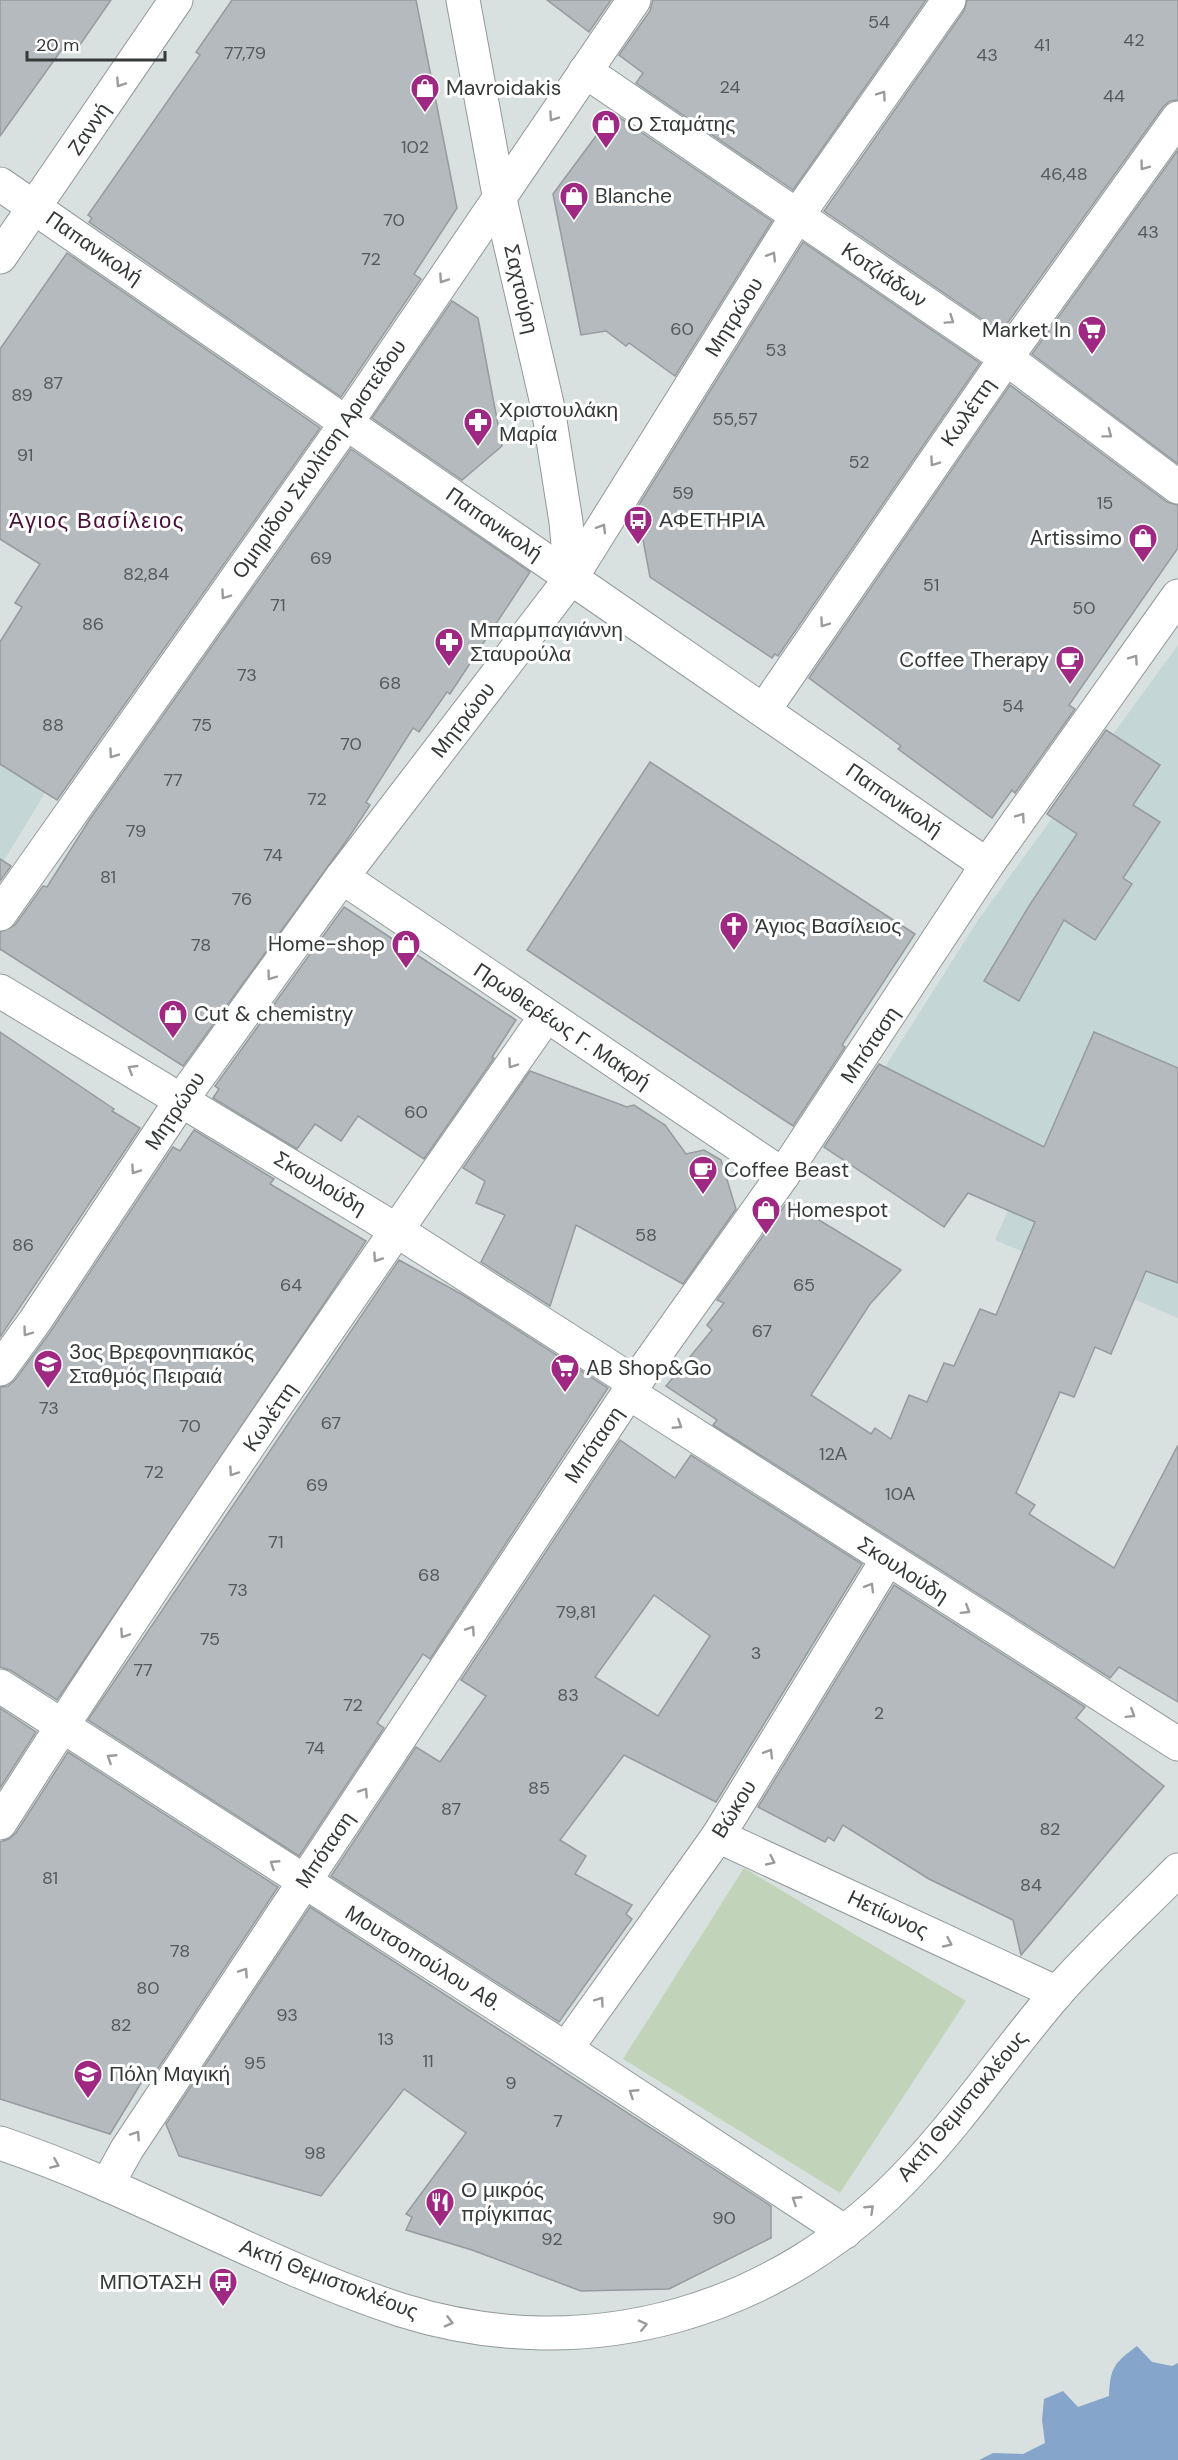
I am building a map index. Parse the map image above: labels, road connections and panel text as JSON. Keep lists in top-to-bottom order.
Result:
{
  "streets": {
    "street": [
      "Ζαννή",
      "Παπανικολή",
      "Κοτζιάδων",
      "Σαχτούρη",
      "Μητρώου",
      "Κωλέττη",
      "Ομηρίδου Σκυλίτση Αριστείδου",
      "Πρωθιερέως Γ. Μακρή",
      "Μπόταση",
      "Σκουλούδη",
      "Βώκου",
      "Ηετίωνος",
      "Μουτσοπούλου Αθ.",
      "Ακτή Θεμιστοκλέους"
    ]
  },
  "crossings": [
    ["Ζαννή", "Παπανικολή"],
    ["Παπανικολή", "Σαχτούρη"],
    ["Παπανικολή", "Μητρώου"],
    ["Παπανικολή", "Κωλέττη"],
    ["Παπανικολή", "Ομηρίδου Σκυλίτση Αριστείδου"],
    ["Παπανικολή", "Μπόταση"],
    ["Κοτζιάδων", "Μητρώου"],
    ["Κοτζιάδων", "Κωλέττη"],
    ["Κοτζιάδων", "Ομηρίδου Σκυλίτση Αριστείδου"],
    ["Σαχτούρη", "Μητρώου"],
    ["Σαχτούρη", "Ομηρίδου Σκυλίτση Αριστείδου"],
    ["Μητρώου", "Πρωθιερέως Γ. Μακρή"],
    ["Μητρώου", "Σκουλούδη"],
    ["Κωλέττη", "Πρωθιερέως Γ. Μακρή"],
    ["Κωλέττη", "Σκουλούδη"],
    ["Κωλέττη", "Μουτσοπούλου Αθ."],
    ["Πρωθιερέως Γ. Μακρή", "Μπόταση"],
    ["Μπόταση", "Σκουλούδη"],
    ["Μπόταση", "Μουτσοπούλου Αθ."],
    ["Μπόταση", "Ακτή Θεμιστοκλέους"],
    ["Σκουλούδη", "Βώκου"],
    ["Βώκου", "Ηετίωνος"],
    ["Βώκου", "Μουτσοπούλου Αθ."],
    ["Ηετίωνος", "Ακτή Θεμιστοκλέους"],
    ["Μουτσοπούλου Αθ.", "Ακτή Θεμιστοκλέους"]
  ],
  "one_way": [
    "Ζαννή",
    "Κοτζιάδων",
    "Κωλέττη",
    "Ομηρίδου Σκυλίτση Αριστείδου",
    "Μπόταση",
    "Βώκου",
    "Ηετίωνος",
    "Μουτσοπούλου Αθ.",
    "Ακτή Θεμιστοκλέους"
  ],
  "districts": ["Άγιος Βασίλειος"],
  "places": {
    "shop": [
      "Mavroidakis",
      "Ο Σταμάτης",
      "Blanche",
      "Artissimo",
      "Home-shop",
      "Cut & chemistry",
      "Homespot"
    ],
    "supermarket": ["Market In", "AB Shop&Go"],
    "pharmacy": ["Χριστουλάκη Μαρία", "Μπαρμπαγιάννη Σταυρούλα"],
    "bus stop": ["ΑΦΕΤΗΡΙΑ", "ΜΠΟΤΑΣΗ"],
    "cafe": ["Coffee Therapy", "Coffee Beast"],
    "church": ["Άγιος Βασίλειος"],
    "school or university": ["3ος Βρεφονηπιακός Σταθμός Πειραιά", "Πόλη Μαγική"],
    "restaurant": ["Ο μικρός πρίγκιπας"]
  },
  "house_numbers": [
    "54",
    "42",
    "41",
    "77,79",
    "43",
    "24",
    "44",
    "102",
    "46,48",
    "70",
    "43",
    "72",
    "60",
    "53",
    "87",
    "89",
    "55,57",
    "91",
    "52",
    "59",
    "15",
    "69",
    "82,84",
    "51",
    "71",
    "50",
    "86",
    "73",
    "68",
    "54",
    "88",
    "75",
    "70",
    "77",
    "72",
    "79",
    "74",
    "81",
    "76",
    "78",
    "60",
    "58",
    "86",
    "64",
    "65",
    "67",
    "73",
    "67",
    "70",
    "12Α",
    "72",
    "69",
    "10Α",
    "71",
    "68",
    "73",
    "79,81",
    "75",
    "3",
    "77",
    "83",
    "72",
    "2",
    "74",
    "85",
    "87",
    "82",
    "81",
    "84",
    "78",
    "80",
    "93",
    "82",
    "13",
    "11",
    "95",
    "9",
    "7",
    "98",
    "90",
    "92"
  ],
  "scale_bar": "20 m"
}
